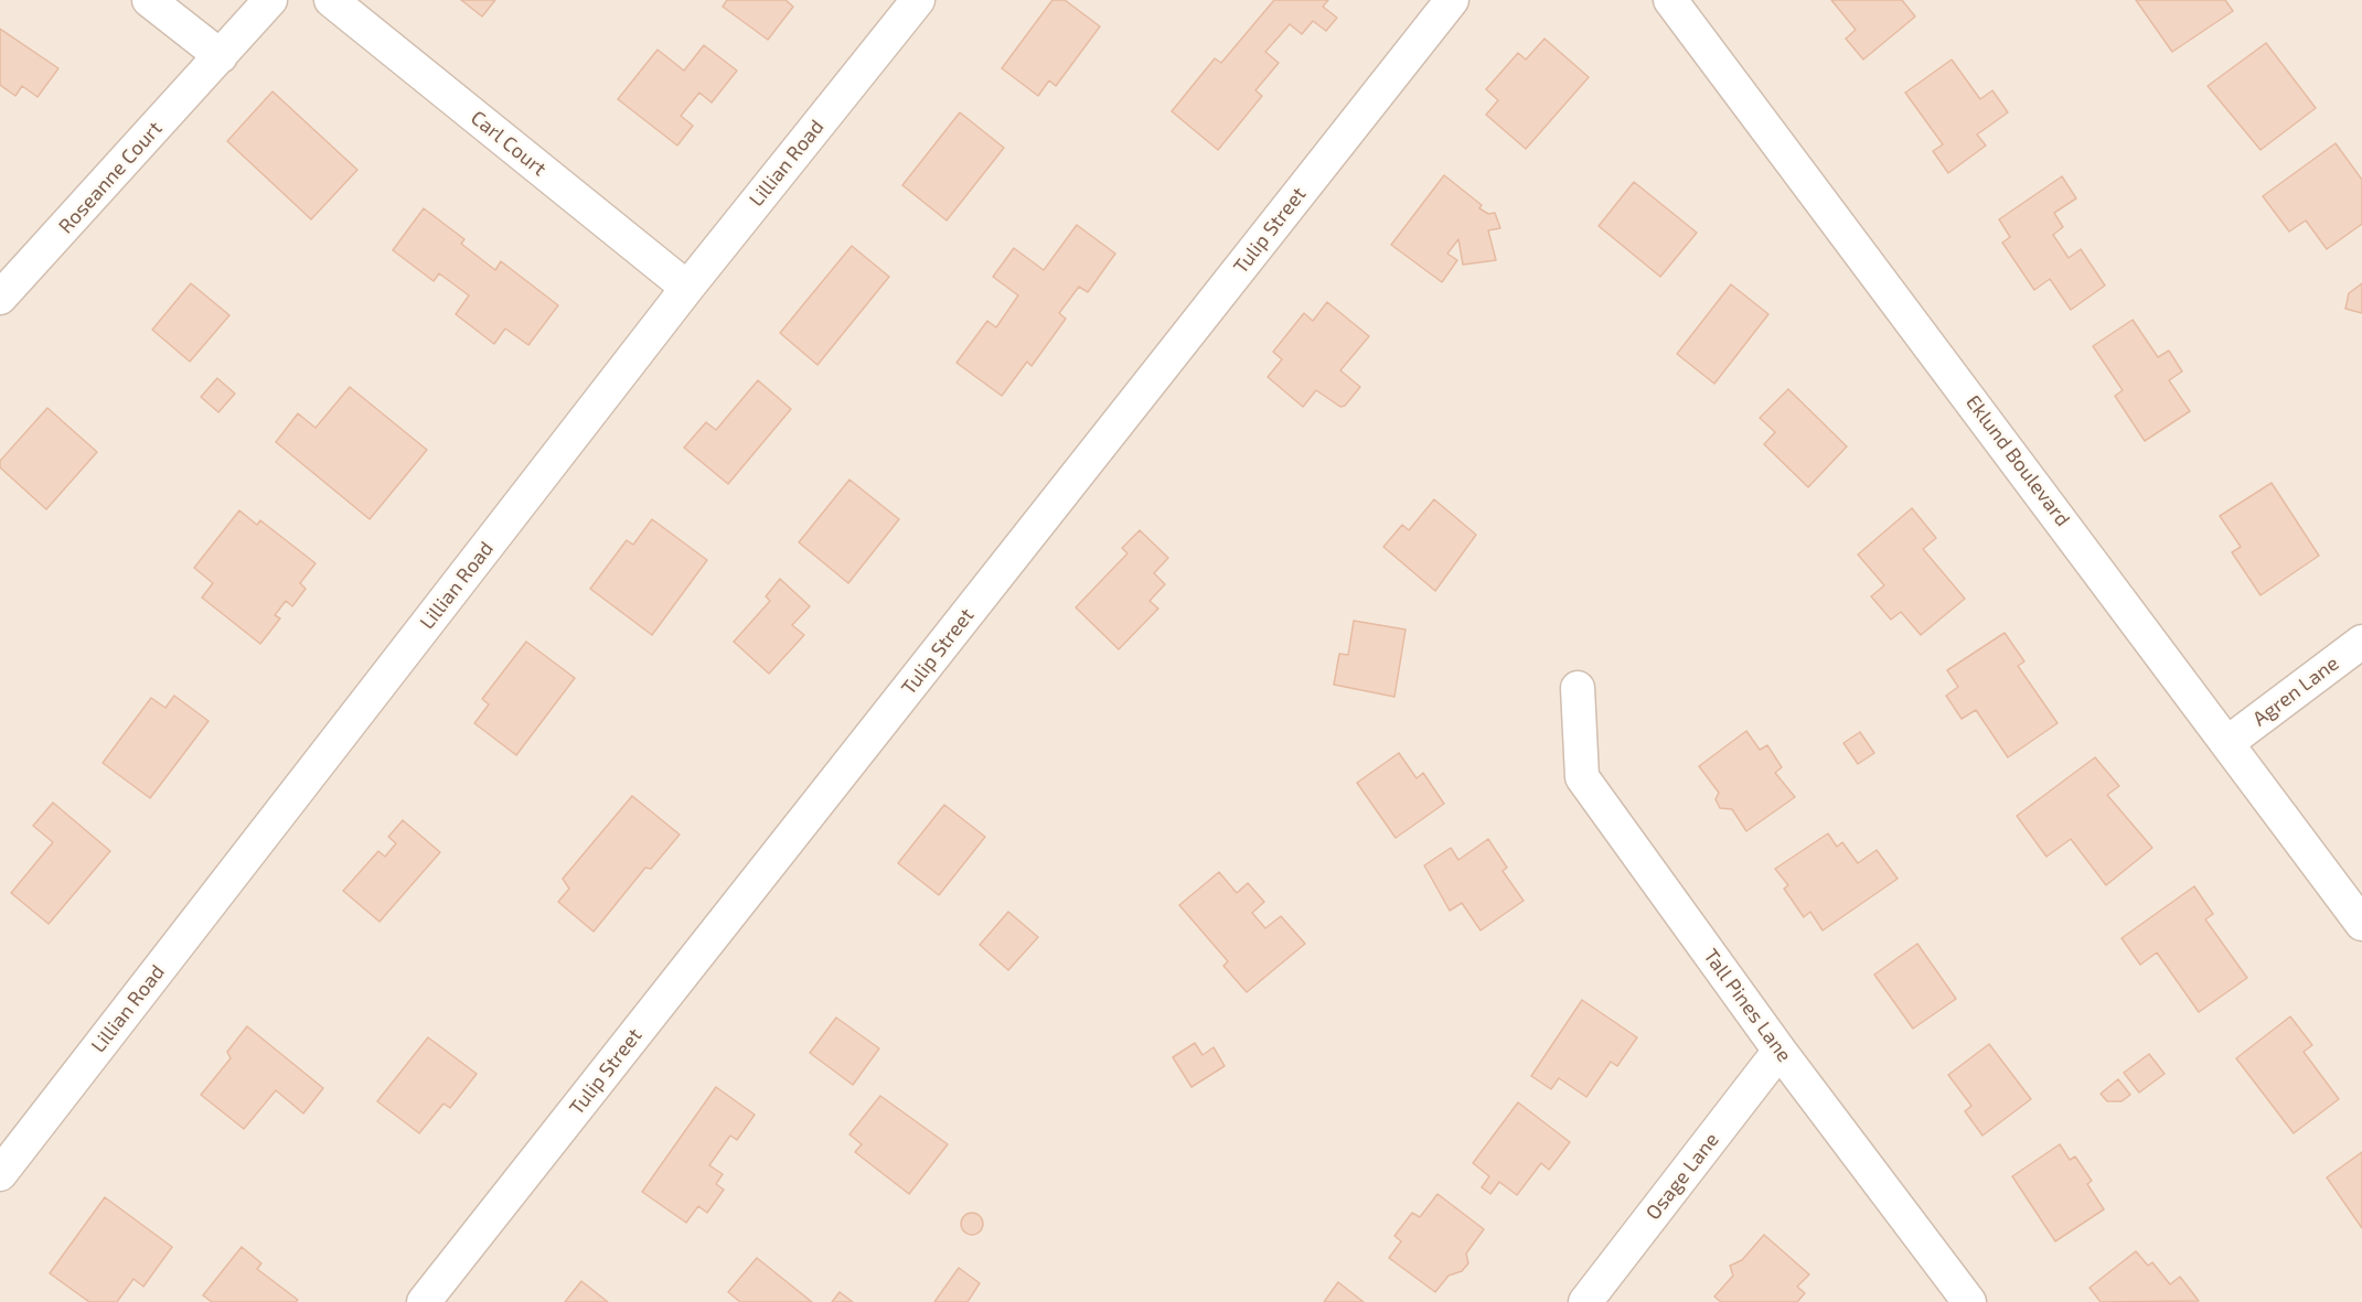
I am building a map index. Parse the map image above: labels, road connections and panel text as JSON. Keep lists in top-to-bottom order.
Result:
{
  "streets": {
    "street": [
      "Carl Court",
      "Lillian Road",
      "Roseanne Court",
      "Tulip Street",
      "Eklund Boulevard",
      "Agren Lane",
      "Tall Pines Lane",
      "Osage Lane"
    ]
  },
  "crossings": [
    ["Carl Court", "Lillian Road"],
    ["Eklund Boulevard", "Agren Lane"],
    ["Tall Pines Lane", "Osage Lane"]
  ]
}
